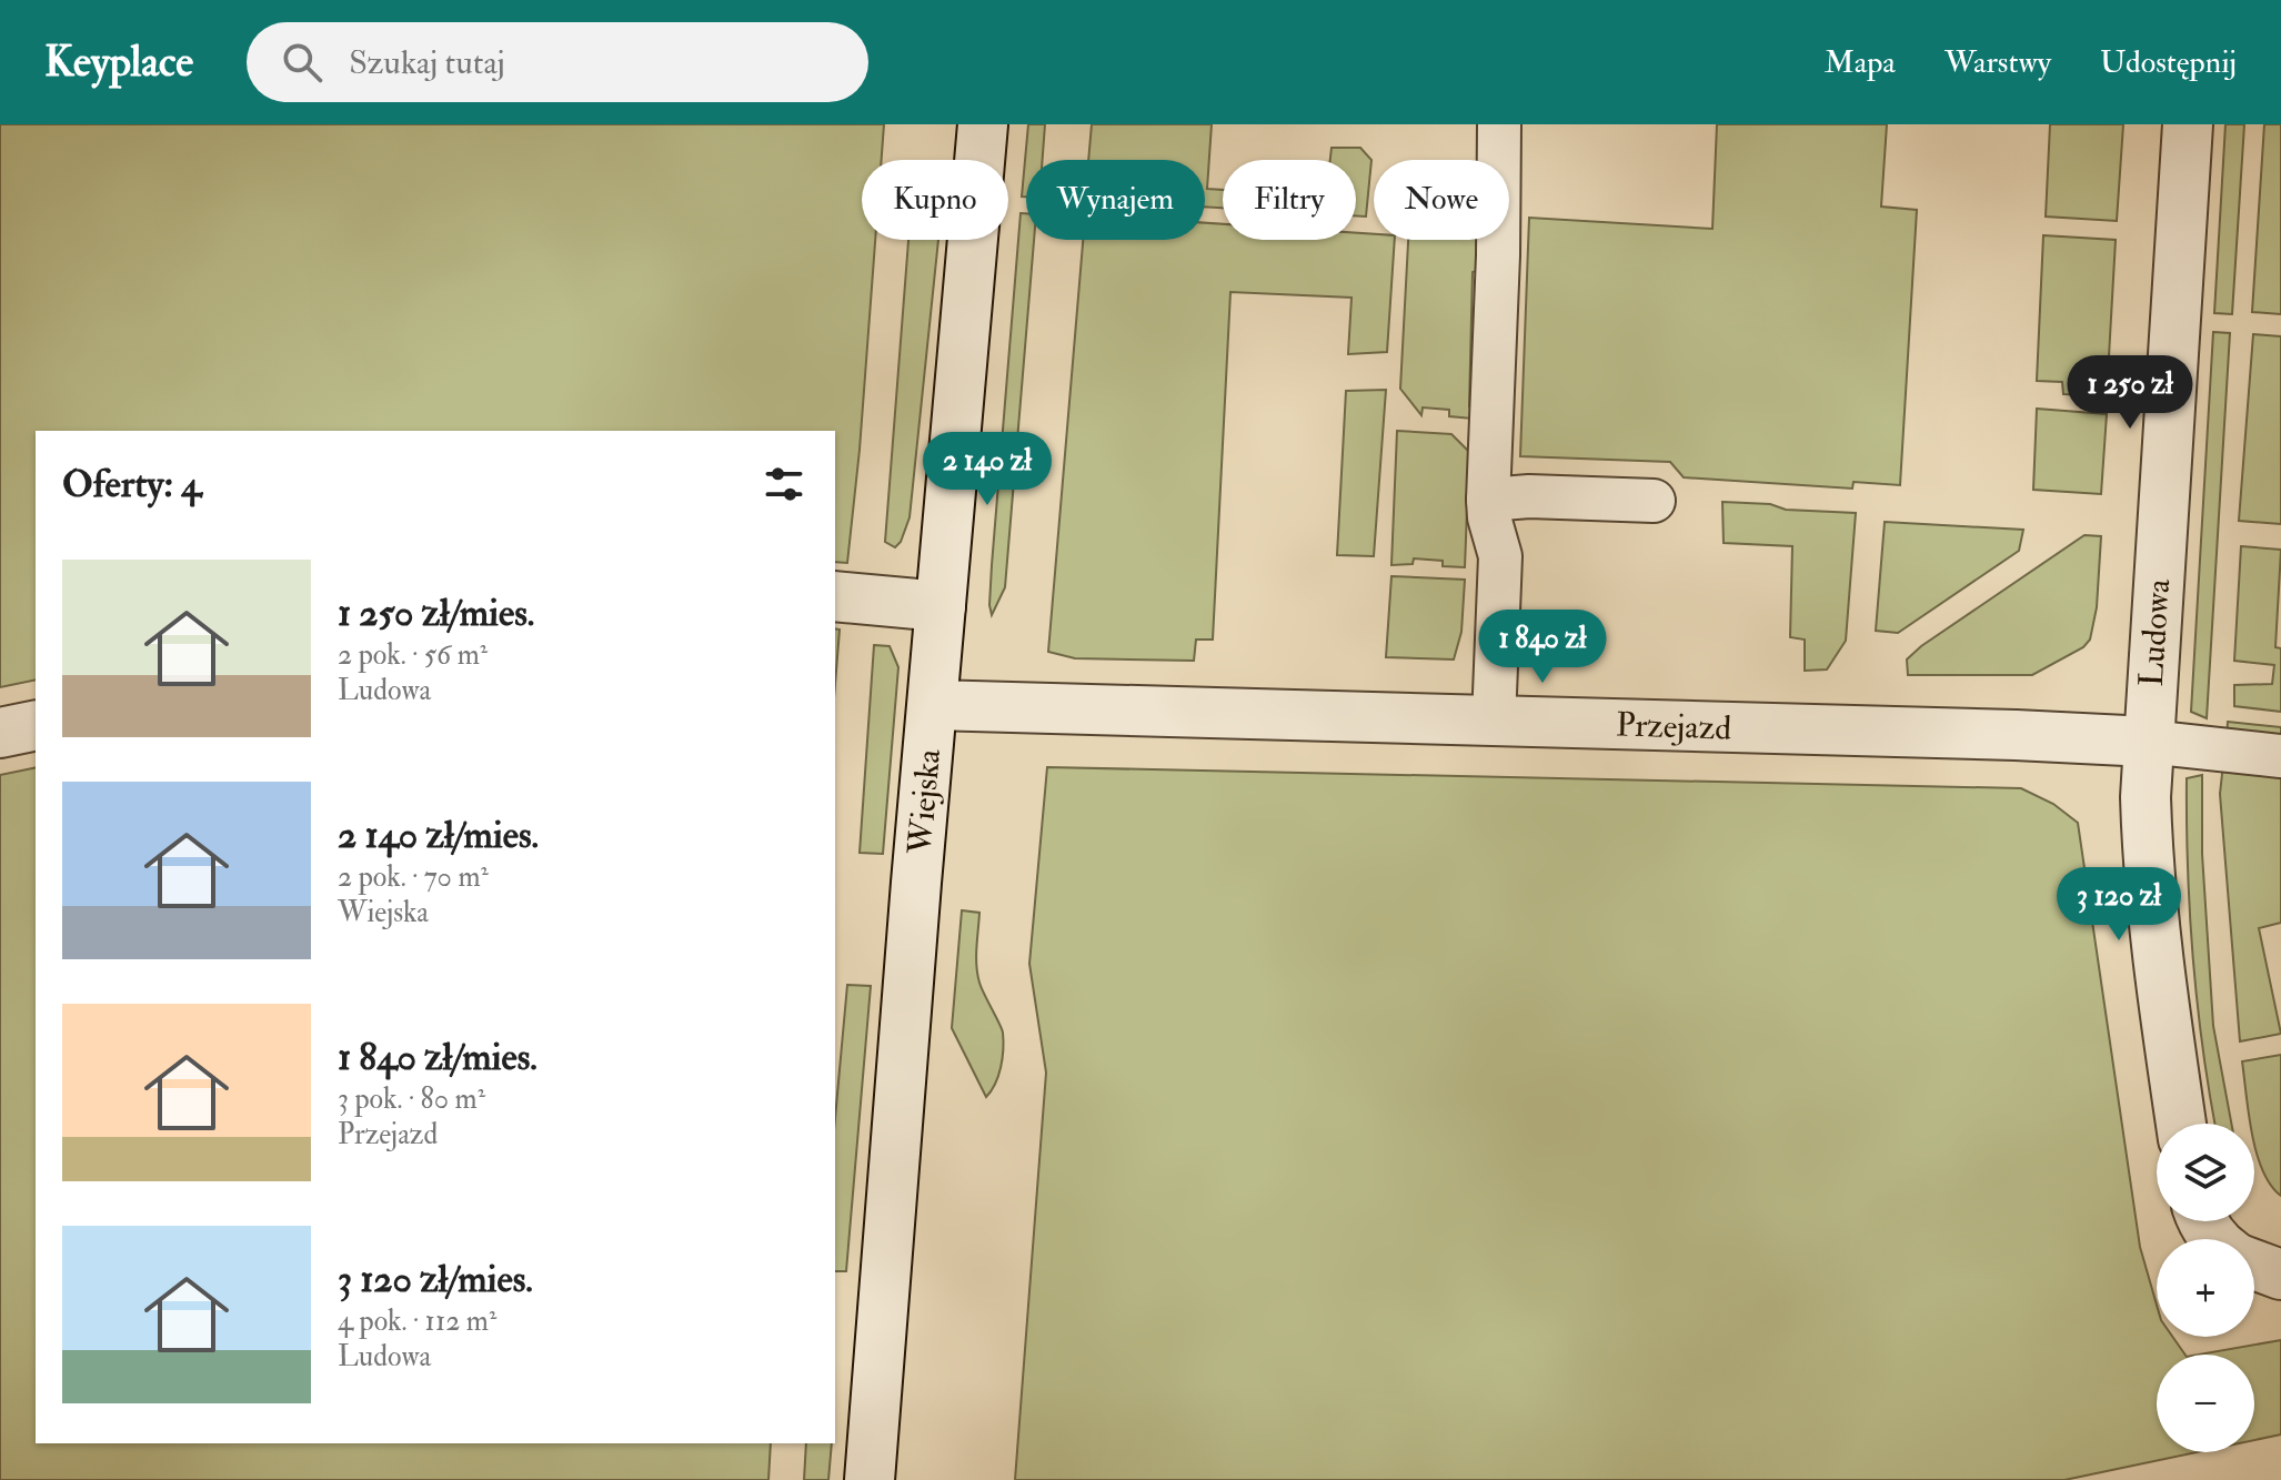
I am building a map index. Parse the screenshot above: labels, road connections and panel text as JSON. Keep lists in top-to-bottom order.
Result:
{
  "streets": {
    "street": ["Ludowa", "Przejazd", "Wiejska"]
  },
  "crossings": [
    ["Ludowa", "Przejazd"],
    ["Przejazd", "Wiejska"]
  ],
  "page": {
    "header": "Keyplace",
    "search": "Szukaj tutaj",
    "nav": ["Mapa", "Warstwy", "Udostępnij"],
    "chip": [
      "Kupno",
      "Wynajem",
      "Filtry",
      "Nowe"
    ],
    "price": [
      "1 250 zł",
      "2 140 zł",
      "1 840 zł",
      "3 120 zł"
    ],
    "heading": "Oferty: 4",
    "list": [
      {
        "name": "1 250 zł/mies.",
        "note": "2 pok. · 56 m² · Ludowa"
      },
      {
        "name": "2 140 zł/mies.",
        "note": "2 pok. · 70 m² · Wiejska"
      },
      {
        "name": "1 840 zł/mies.",
        "note": "3 pok. · 80 m² · Przejazd"
      },
      {
        "name": "3 120 zł/mies.",
        "note": "4 pok. · 112 m² · Ludowa"
      }
    ],
    "map_buttons": ["+", "−"]
  }
}
